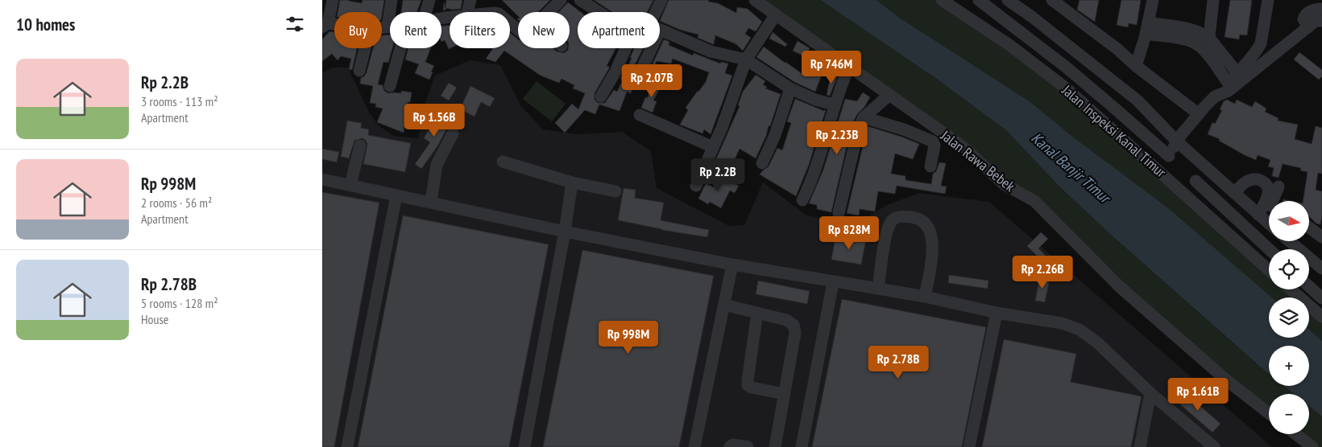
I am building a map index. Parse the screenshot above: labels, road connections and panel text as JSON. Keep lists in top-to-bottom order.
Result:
{
  "streets": {
    "street": ["Jalan Inspeksi Kanal Timur", "Jalan Rawa Bebek"]
  },
  "water": ["Kanal Banjir Timur"],
  "north": "right",
  "page": {
    "heading": "10 homes",
    "chip": [
      "Buy",
      "Rent",
      "Filters",
      "New",
      "Apartment"
    ],
    "list": [
      {
        "name": "Rp 2.2B",
        "note": "3 rooms · 113 m² · Apartment"
      },
      {
        "name": "Rp 998M",
        "note": "2 rooms · 56 m² · Apartment"
      },
      {
        "name": "Rp 2.78B",
        "note": "5 rooms · 128 m² · House"
      }
    ],
    "price": [
      "Rp 746M",
      "Rp 2.07B",
      "Rp 1.56B",
      "Rp 2.23B",
      "Rp 2.2B",
      "Rp 828M",
      "Rp 2.26B",
      "Rp 998M",
      "Rp 2.78B",
      "Rp 1.61B"
    ],
    "map_buttons": ["+", "−"]
  }
}
